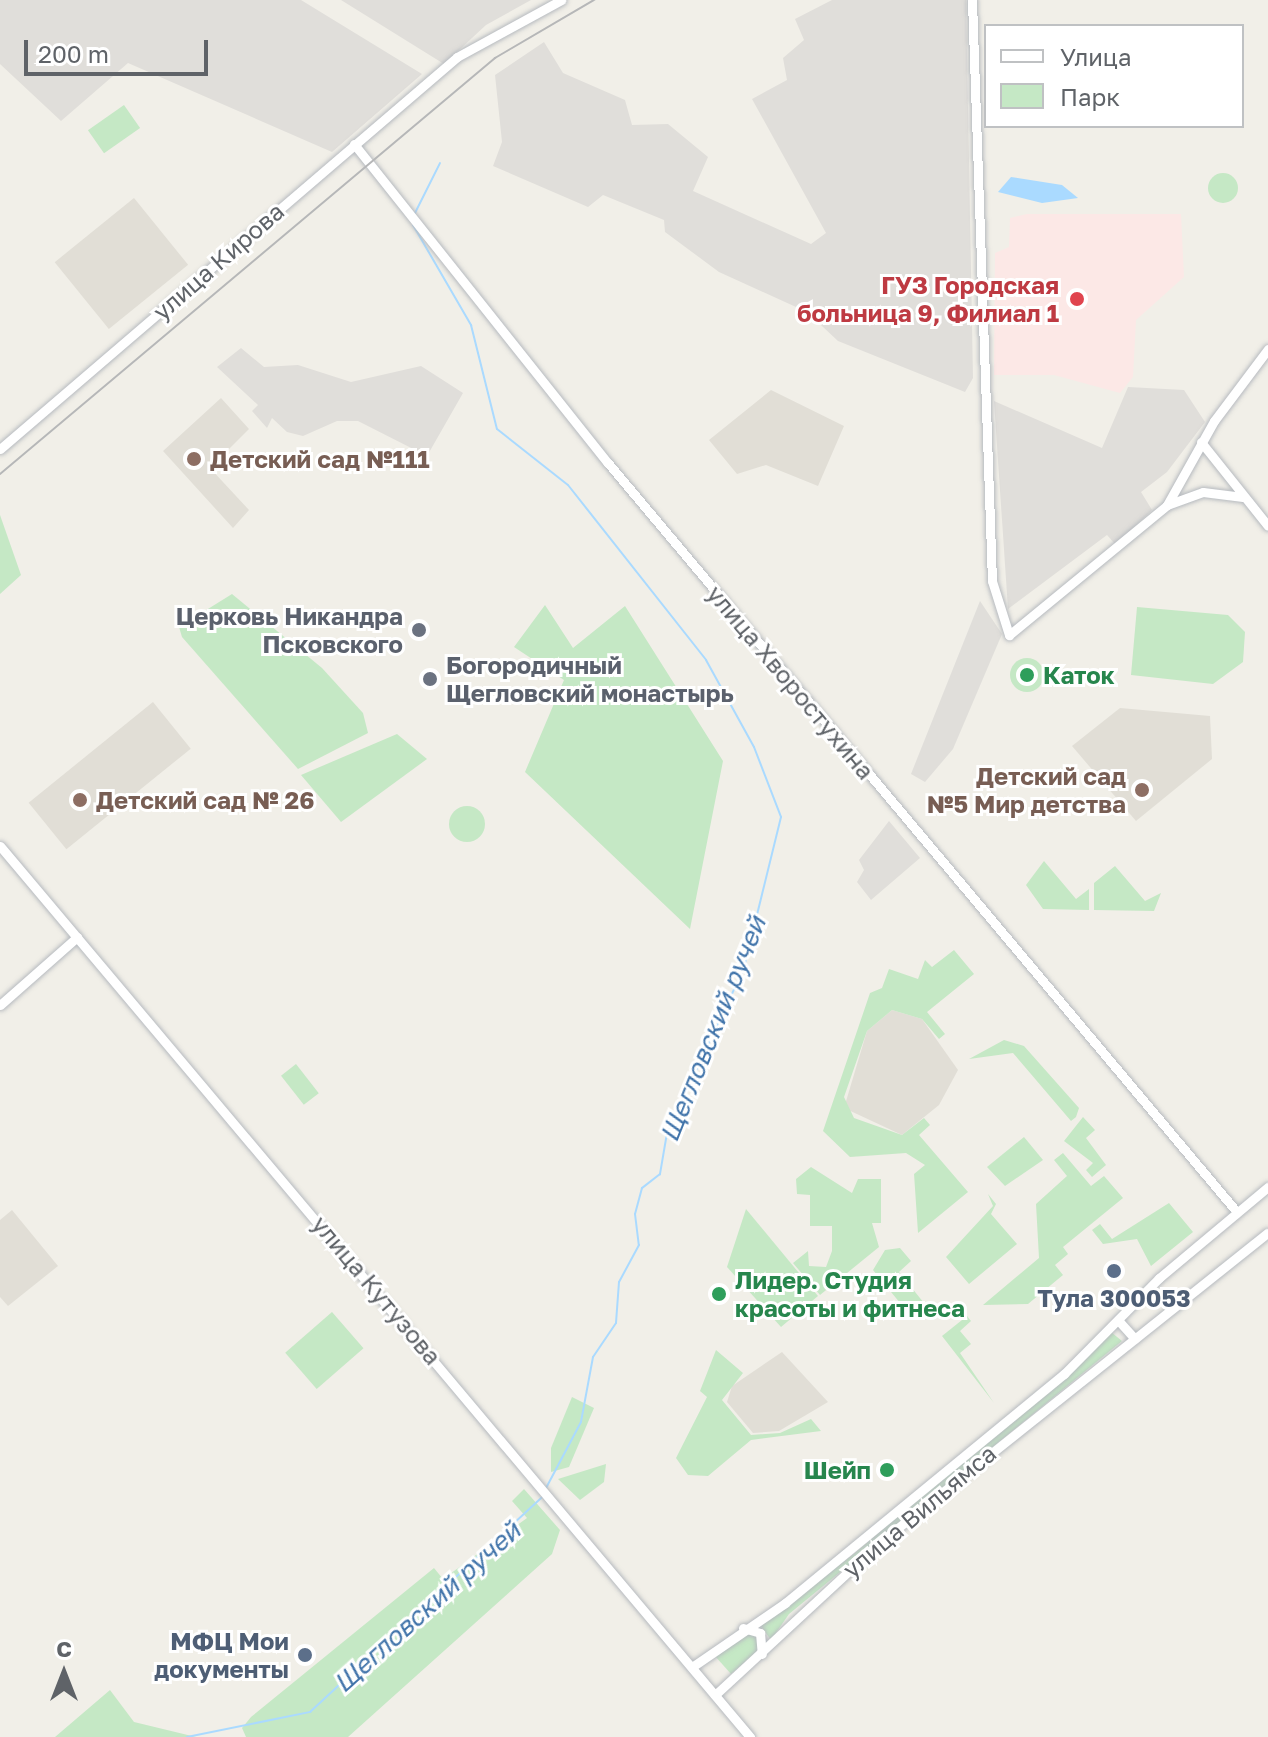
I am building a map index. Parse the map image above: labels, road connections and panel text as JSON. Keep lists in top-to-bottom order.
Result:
{
  "streets": {
    "street": [
      "улица Кирова",
      "улица Хворостухина",
      "улица Кутузова",
      "улица Вильямса"
    ]
  },
  "crossings": [
    ["улица Кирова", "улица Хворостухина"],
    ["улица Хворостухина", "улица Вильямса"],
    ["улица Кутузова", "улица Вильямса"]
  ],
  "water": ["Щегловский ручей"],
  "places": [
    "ГУЗ Городская больница 9, Филиал 1",
    "Детский сад №111",
    "Церковь Никандра Псковского",
    "Каток",
    "Богородичный Щегловский монастырь",
    "Детский сад №5 Мир детства",
    "Детский сад № 26",
    "Тула 300053",
    "Лидер. Студия красоты и фитнеса",
    "Шейп",
    "МФЦ Мои документы"
  ],
  "legend": ["Улица", "Парк"],
  "scale_bar": "200 m",
  "north": "top"
}
